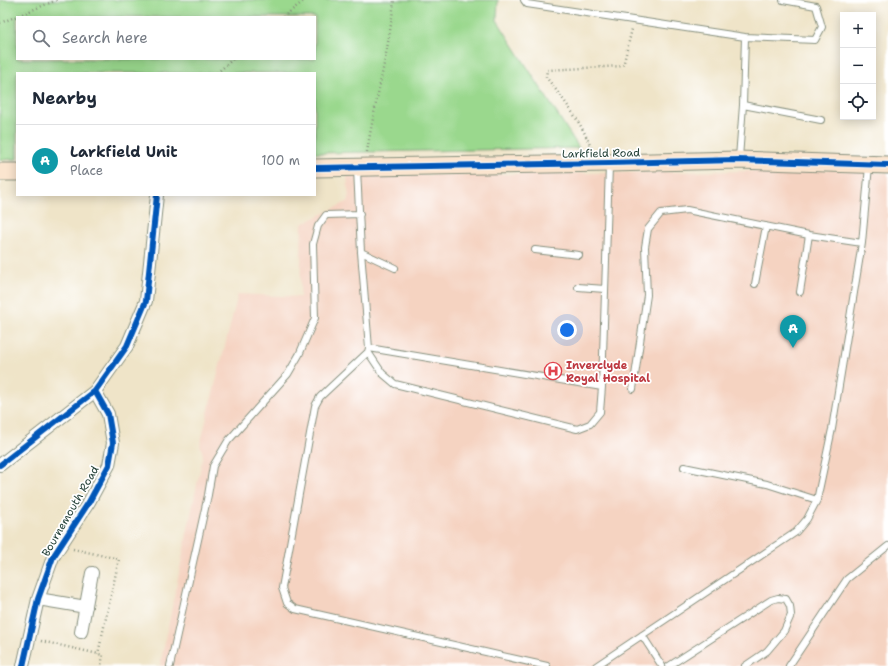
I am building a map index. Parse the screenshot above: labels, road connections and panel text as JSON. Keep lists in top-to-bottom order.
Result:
{
  "streets": {
    "street": ["Larkfield Road", "Bournemouth Road"]
  },
  "places": {
    "hospital": ["Inverclyde Royal Hospital"]
  },
  "page": {
    "map_buttons": ["+", "−"],
    "search": "Search here",
    "heading": "Nearby",
    "list": [
      {
        "mark": "A",
        "name": "Larkfield Unit",
        "note": "Place",
        "value": "100 m"
      }
    ],
    "pins": "A"
  }
}
